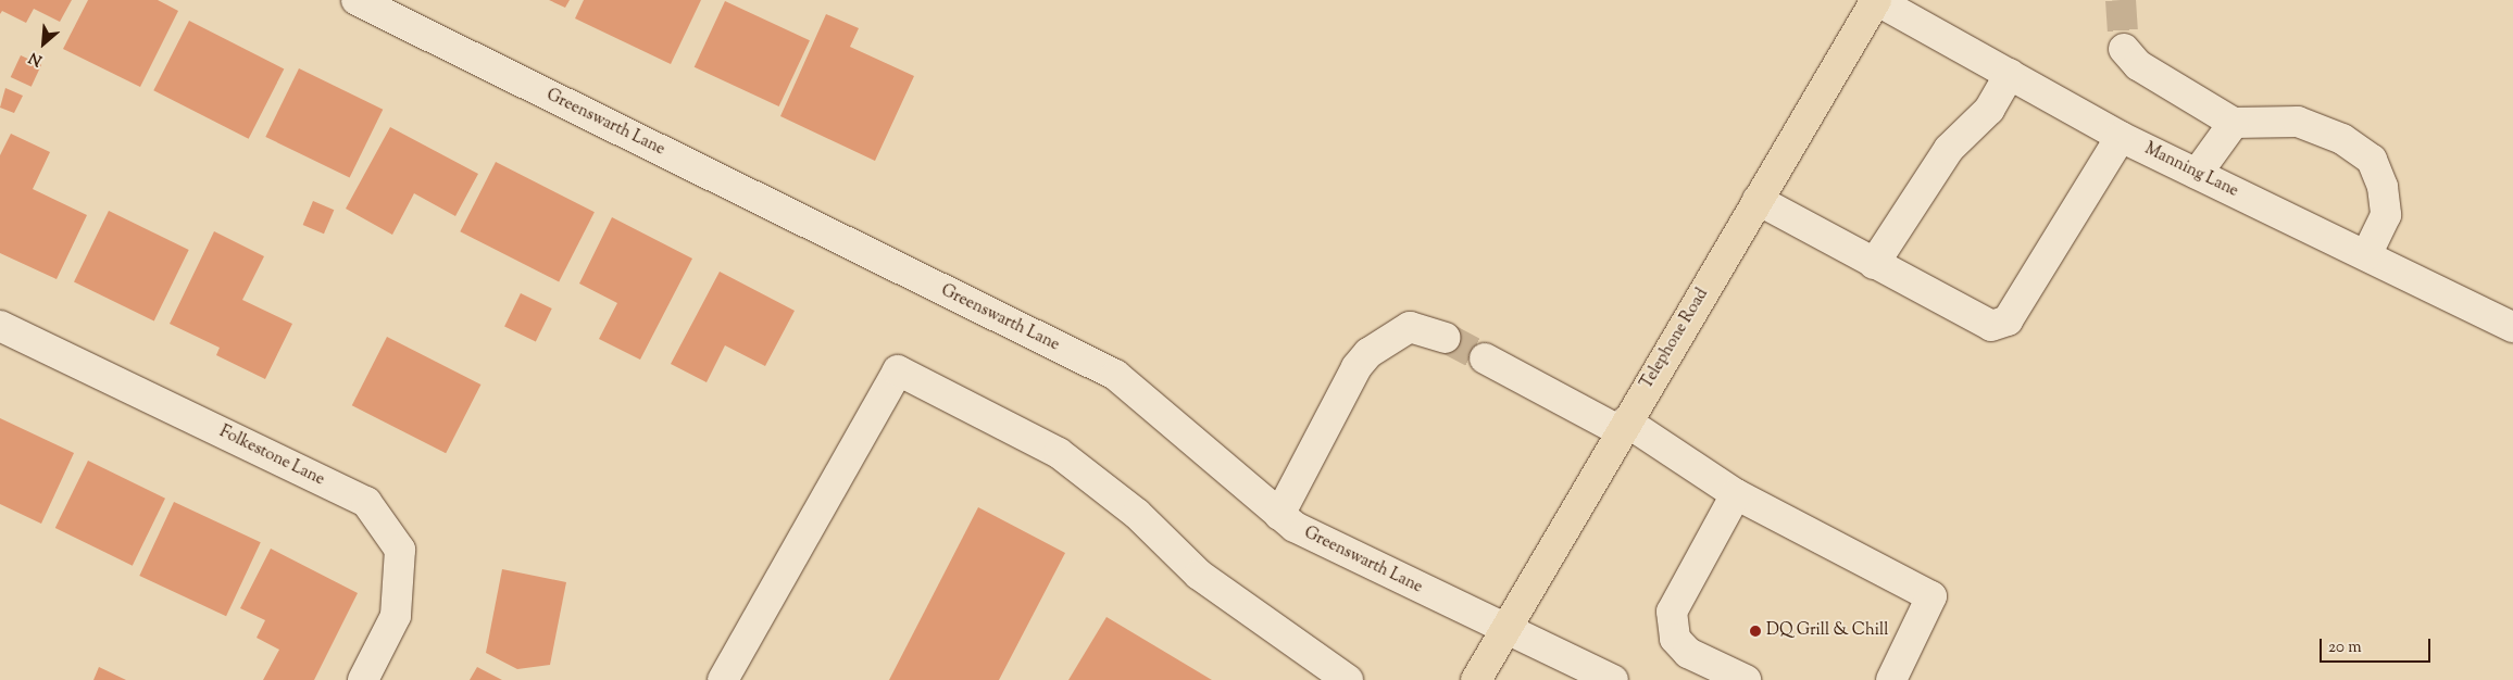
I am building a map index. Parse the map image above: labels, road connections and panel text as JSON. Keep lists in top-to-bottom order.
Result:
{
  "streets": {
    "main road": ["Telephone Road"],
    "street": ["Greenswarth Lane", "Manning Lane", "Folkestone Lane"]
  },
  "crossings": [
    ["Greenswarth Lane", "Telephone Road"],
    ["Manning Lane", "Telephone Road"]
  ],
  "places": ["DQ Grill & Chill"],
  "scale_bar": "20 m",
  "north": "bottom left"
}
